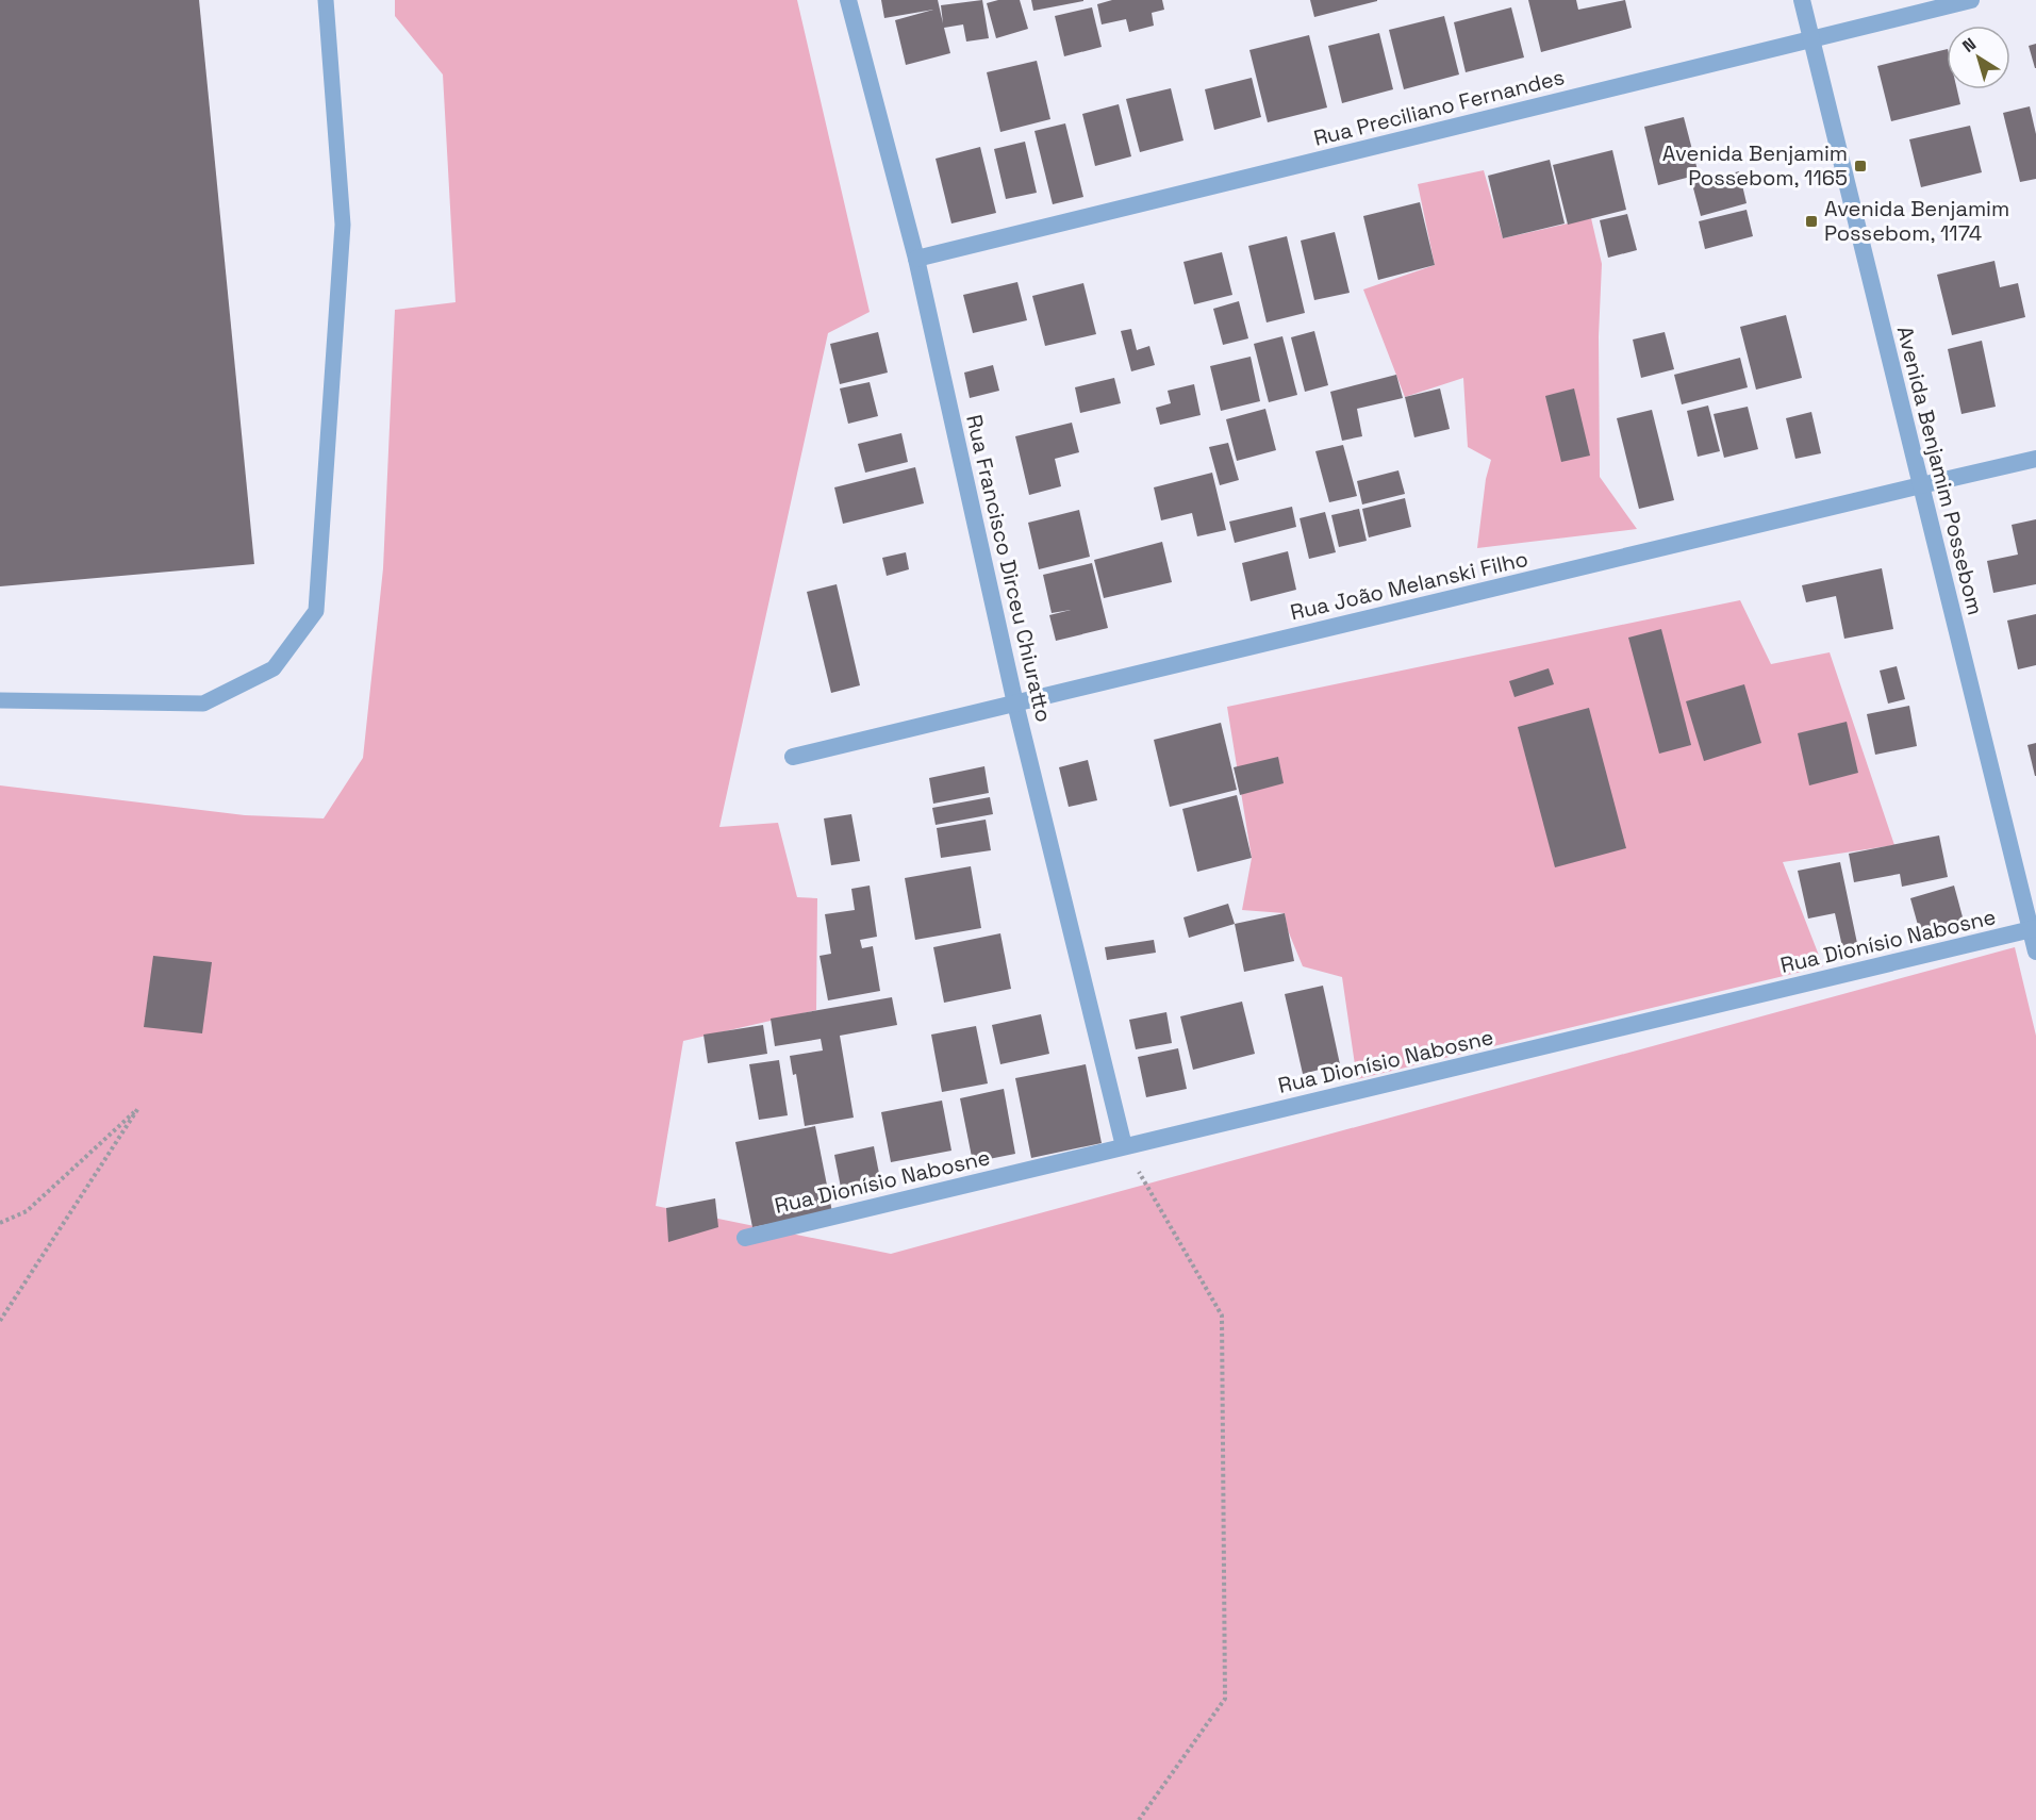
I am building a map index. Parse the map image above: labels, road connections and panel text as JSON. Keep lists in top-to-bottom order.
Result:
{
  "streets": {
    "street": [
      "Rua Preciliano Fernandes",
      "Avenida Benjamim Possebom",
      "Rua Francisco Dirceu Chiuratto",
      "Rua João Melanski Filho",
      "Rua Dionísio Nabosne"
    ]
  },
  "crossings": [
    ["Rua Preciliano Fernandes", "Avenida Benjamim Possebom"],
    ["Rua Preciliano Fernandes", "Rua Francisco Dirceu Chiuratto"],
    ["Avenida Benjamim Possebom", "Rua João Melanski Filho"],
    ["Avenida Benjamim Possebom", "Rua Dionísio Nabosne"],
    ["Rua Francisco Dirceu Chiuratto", "Rua João Melanski Filho"],
    ["Rua Francisco Dirceu Chiuratto", "Rua Dionísio Nabosne"]
  ],
  "places": {
    "transit": ["Avenida Benjamim Possebom, 1165", "Avenida Benjamim Possebom, 1174"]
  },
  "north": "top left"
}
